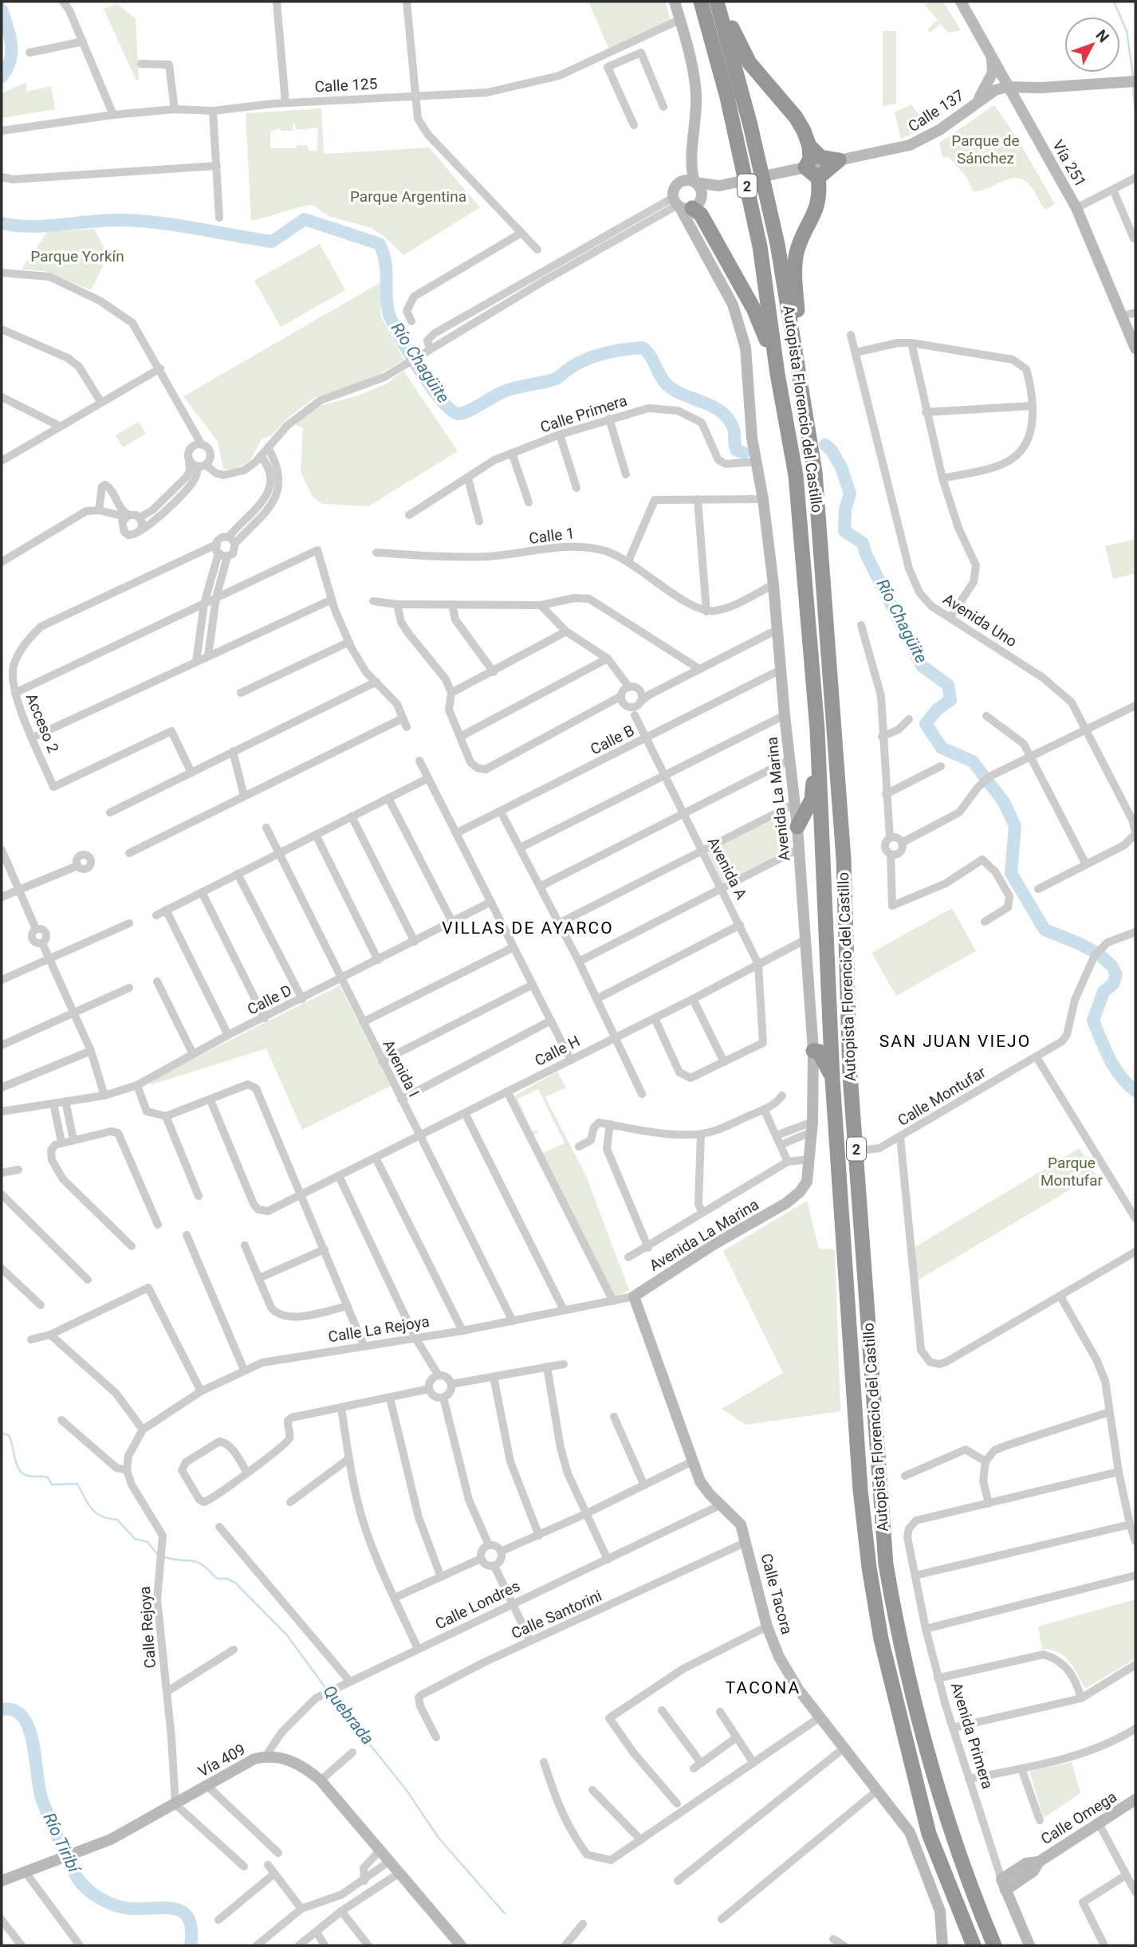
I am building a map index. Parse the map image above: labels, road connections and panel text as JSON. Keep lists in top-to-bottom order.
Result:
{
  "streets": {
    "highway": ["2", "Autopista Florencio del Castillo"],
    "street": [
      "Calle 125",
      "Calle 137",
      "Vía 251",
      "Calle Primera",
      "Calle 1",
      "Avenida Uno",
      "Acceso 2",
      "Calle B",
      "Avenida La Marina",
      "Avenida A",
      "Calle D",
      "Calle H",
      "Avenida I",
      "Calle Montufar",
      "Calle La Rejoya",
      "Calle Tacora",
      "Calle Londres",
      "Calle Santorini",
      "Calle Rejoya",
      "Avenida Primera",
      "Vía 409",
      "Calle Omega"
    ]
  },
  "crossings": [
    ["Calle 137", "Vía 251"],
    ["Calle 137", "Avenida La Marina"],
    ["Autopista Florencio del Castillo", "Calle Montufar"],
    ["Calle Primera", "Avenida La Marina"],
    ["Calle B", "Avenida La Marina"],
    ["Calle B", "Avenida A"],
    ["Avenida La Marina", "Calle H"],
    ["Avenida La Marina", "Calle La Rejoya"],
    ["Avenida La Marina", "Calle Tacora"],
    ["Avenida A", "Calle H"],
    ["Calle D", "Avenida I"],
    ["Calle H", "Avenida I"],
    ["Avenida I", "Calle La Rejoya"],
    ["Calle La Rejoya", "Calle Tacora"],
    ["Calle Tacora", "Calle Londres"],
    ["Calle Tacora", "Calle Santorini"],
    ["Calle Londres", "Vía 409"],
    ["Calle Rejoya", "Vía 409"],
    ["Avenida Primera", "Calle Omega"]
  ],
  "districts": ["VILLAS DE AYARCO", "SAN JUAN VIEJO", "TACONA"],
  "water": ["Río Chagüite", "Quebrada", "Río Tiribí"],
  "parks": [
    "Parque de Sánchez",
    "Parque Argentina",
    "Parque Yorkín",
    "Parque Montufar"
  ],
  "north": "top right"
}
